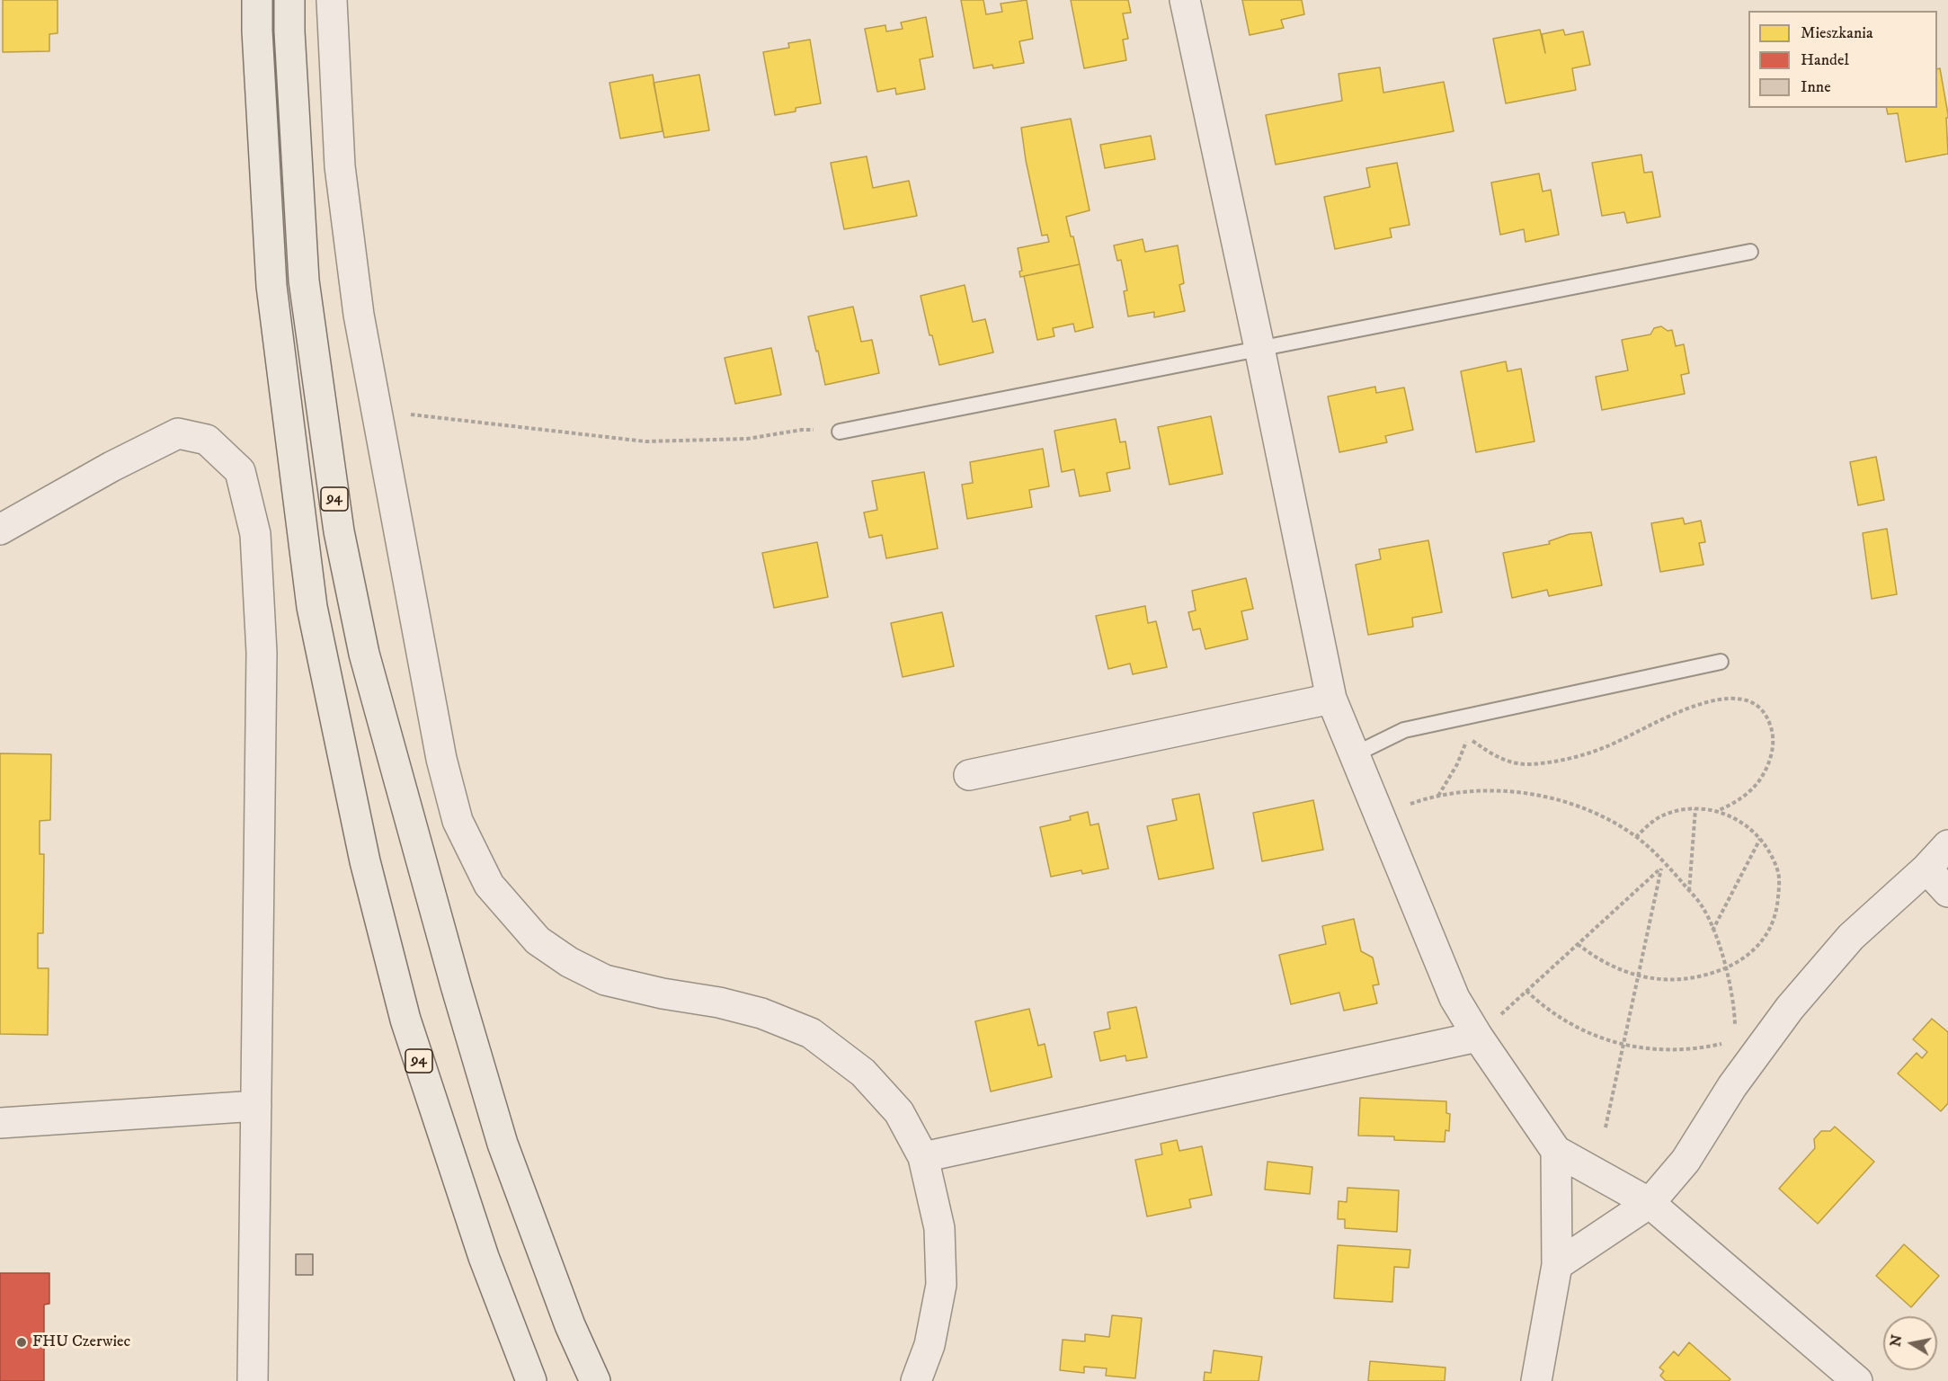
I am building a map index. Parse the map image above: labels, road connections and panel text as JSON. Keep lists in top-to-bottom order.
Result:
{
  "streets": {
    "main road": ["94"]
  },
  "places": ["FHU Czerwiec"],
  "legend": ["Mieszkania", "Handel", "Inne"],
  "north": "left"
}
